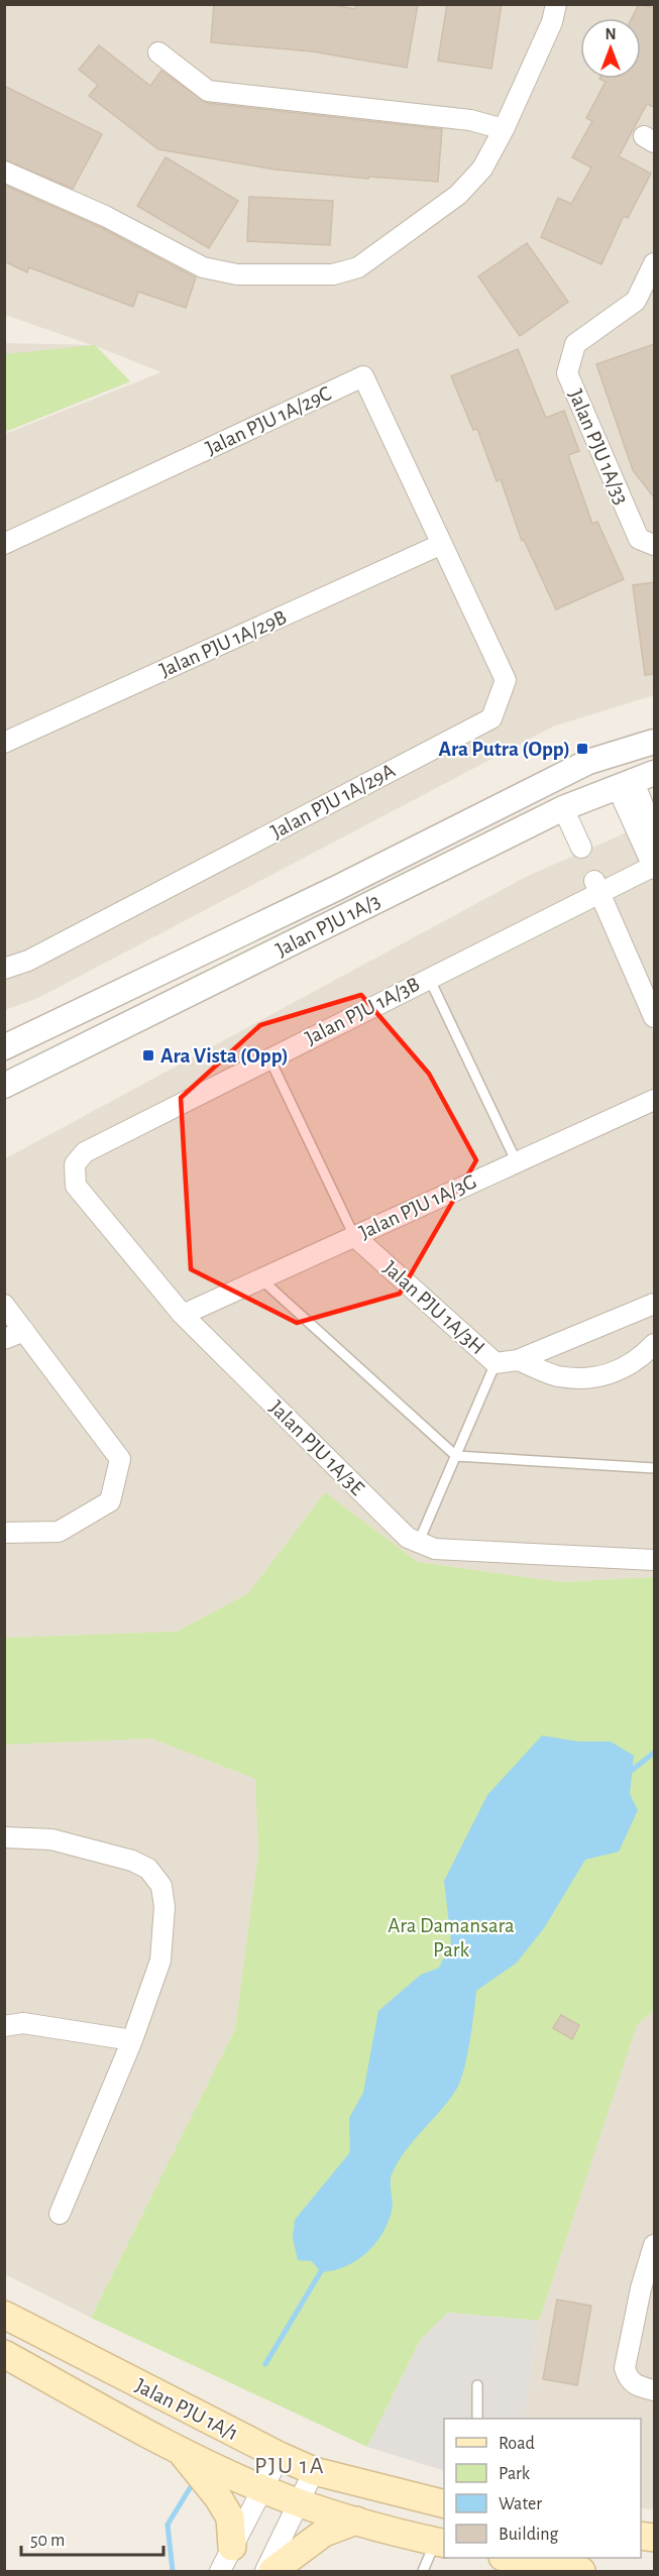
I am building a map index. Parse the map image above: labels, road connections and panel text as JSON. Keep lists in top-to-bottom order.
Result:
{
  "streets": {
    "main road": ["Jalan PJU 1A/1"],
    "street": [
      "Jalan PJU 1A/29C",
      "Jalan PJU 1A/33",
      "Jalan PJU 1A/29B",
      "Jalan PJU 1A/29A",
      "Jalan PJU 1A/3",
      "Jalan PJU 1A/3B",
      "Jalan PJU 1A/3G",
      "Jalan PJU 1A/3H",
      "Jalan PJU 1A/3E"
    ]
  },
  "crossings": [
    ["Jalan PJU 1A/29C", "Jalan PJU 1A/29B"],
    ["Jalan PJU 1A/29C", "Jalan PJU 1A/29A"],
    ["Jalan PJU 1A/29B", "Jalan PJU 1A/29A"],
    ["Jalan PJU 1A/3B", "Jalan PJU 1A/3E"],
    ["Jalan PJU 1A/3G", "Jalan PJU 1A/3H"],
    ["Jalan PJU 1A/3G", "Jalan PJU 1A/3E"]
  ],
  "districts": ["PJU 1A"],
  "parks": ["Ara Damansara Park"],
  "places": {
    "transit": ["Ara Putra (Opp)", "Ara Vista (Opp)"]
  },
  "legend": [
    "Road",
    "Park",
    "Water",
    "Building"
  ],
  "scale_bar": "50 m",
  "north": "top"
}
